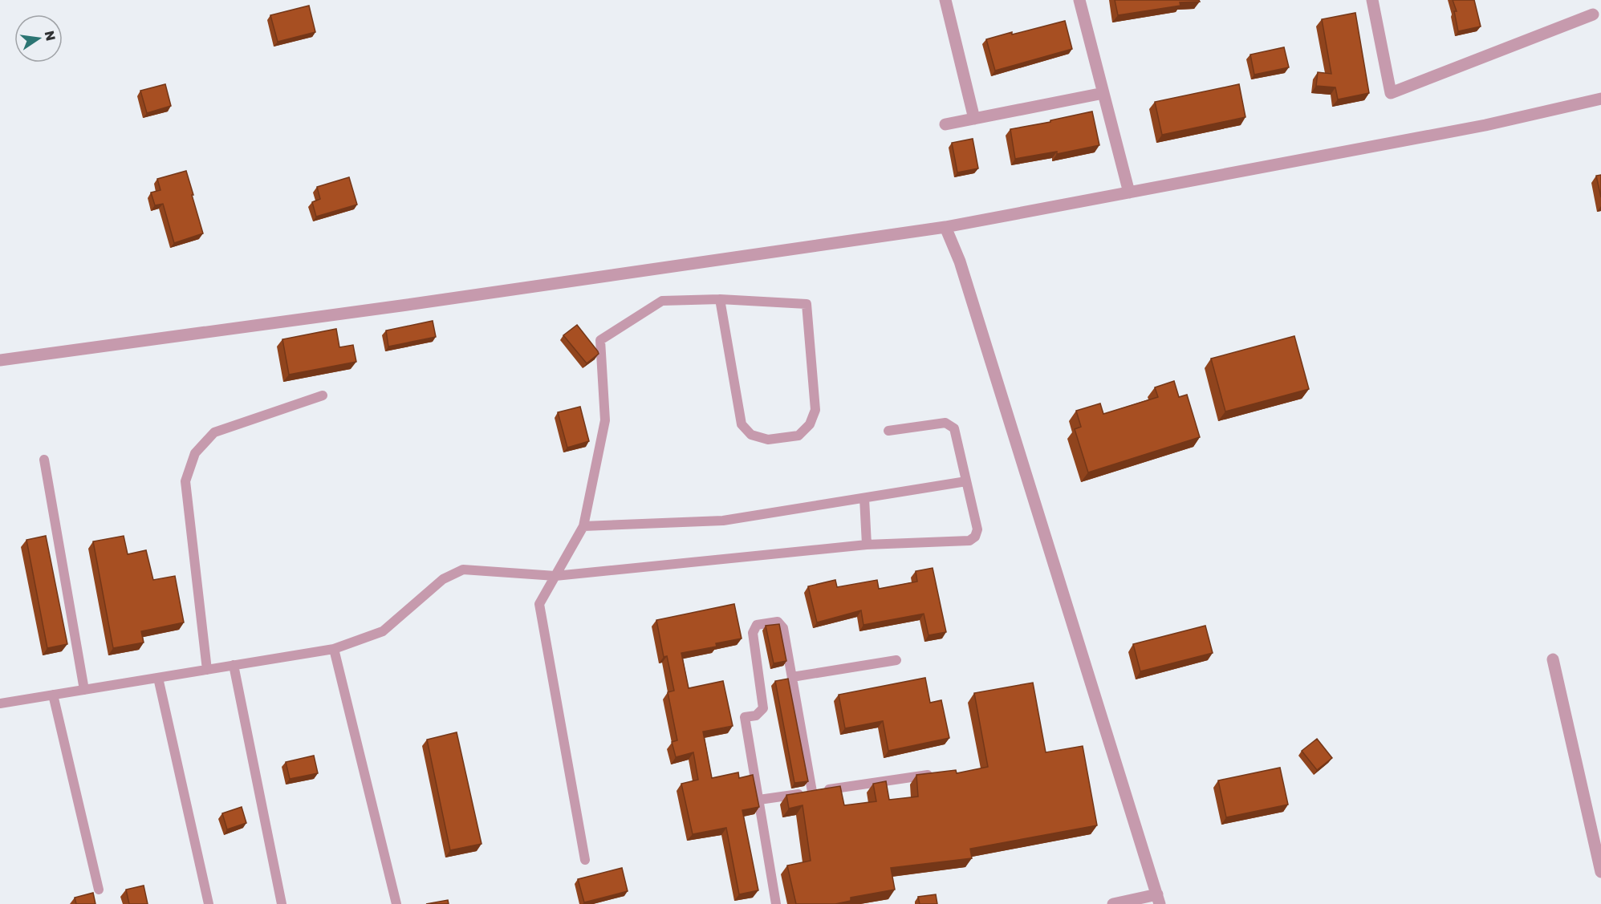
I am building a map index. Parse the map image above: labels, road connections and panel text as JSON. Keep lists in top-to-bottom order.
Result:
{
  "north": "right"
}
